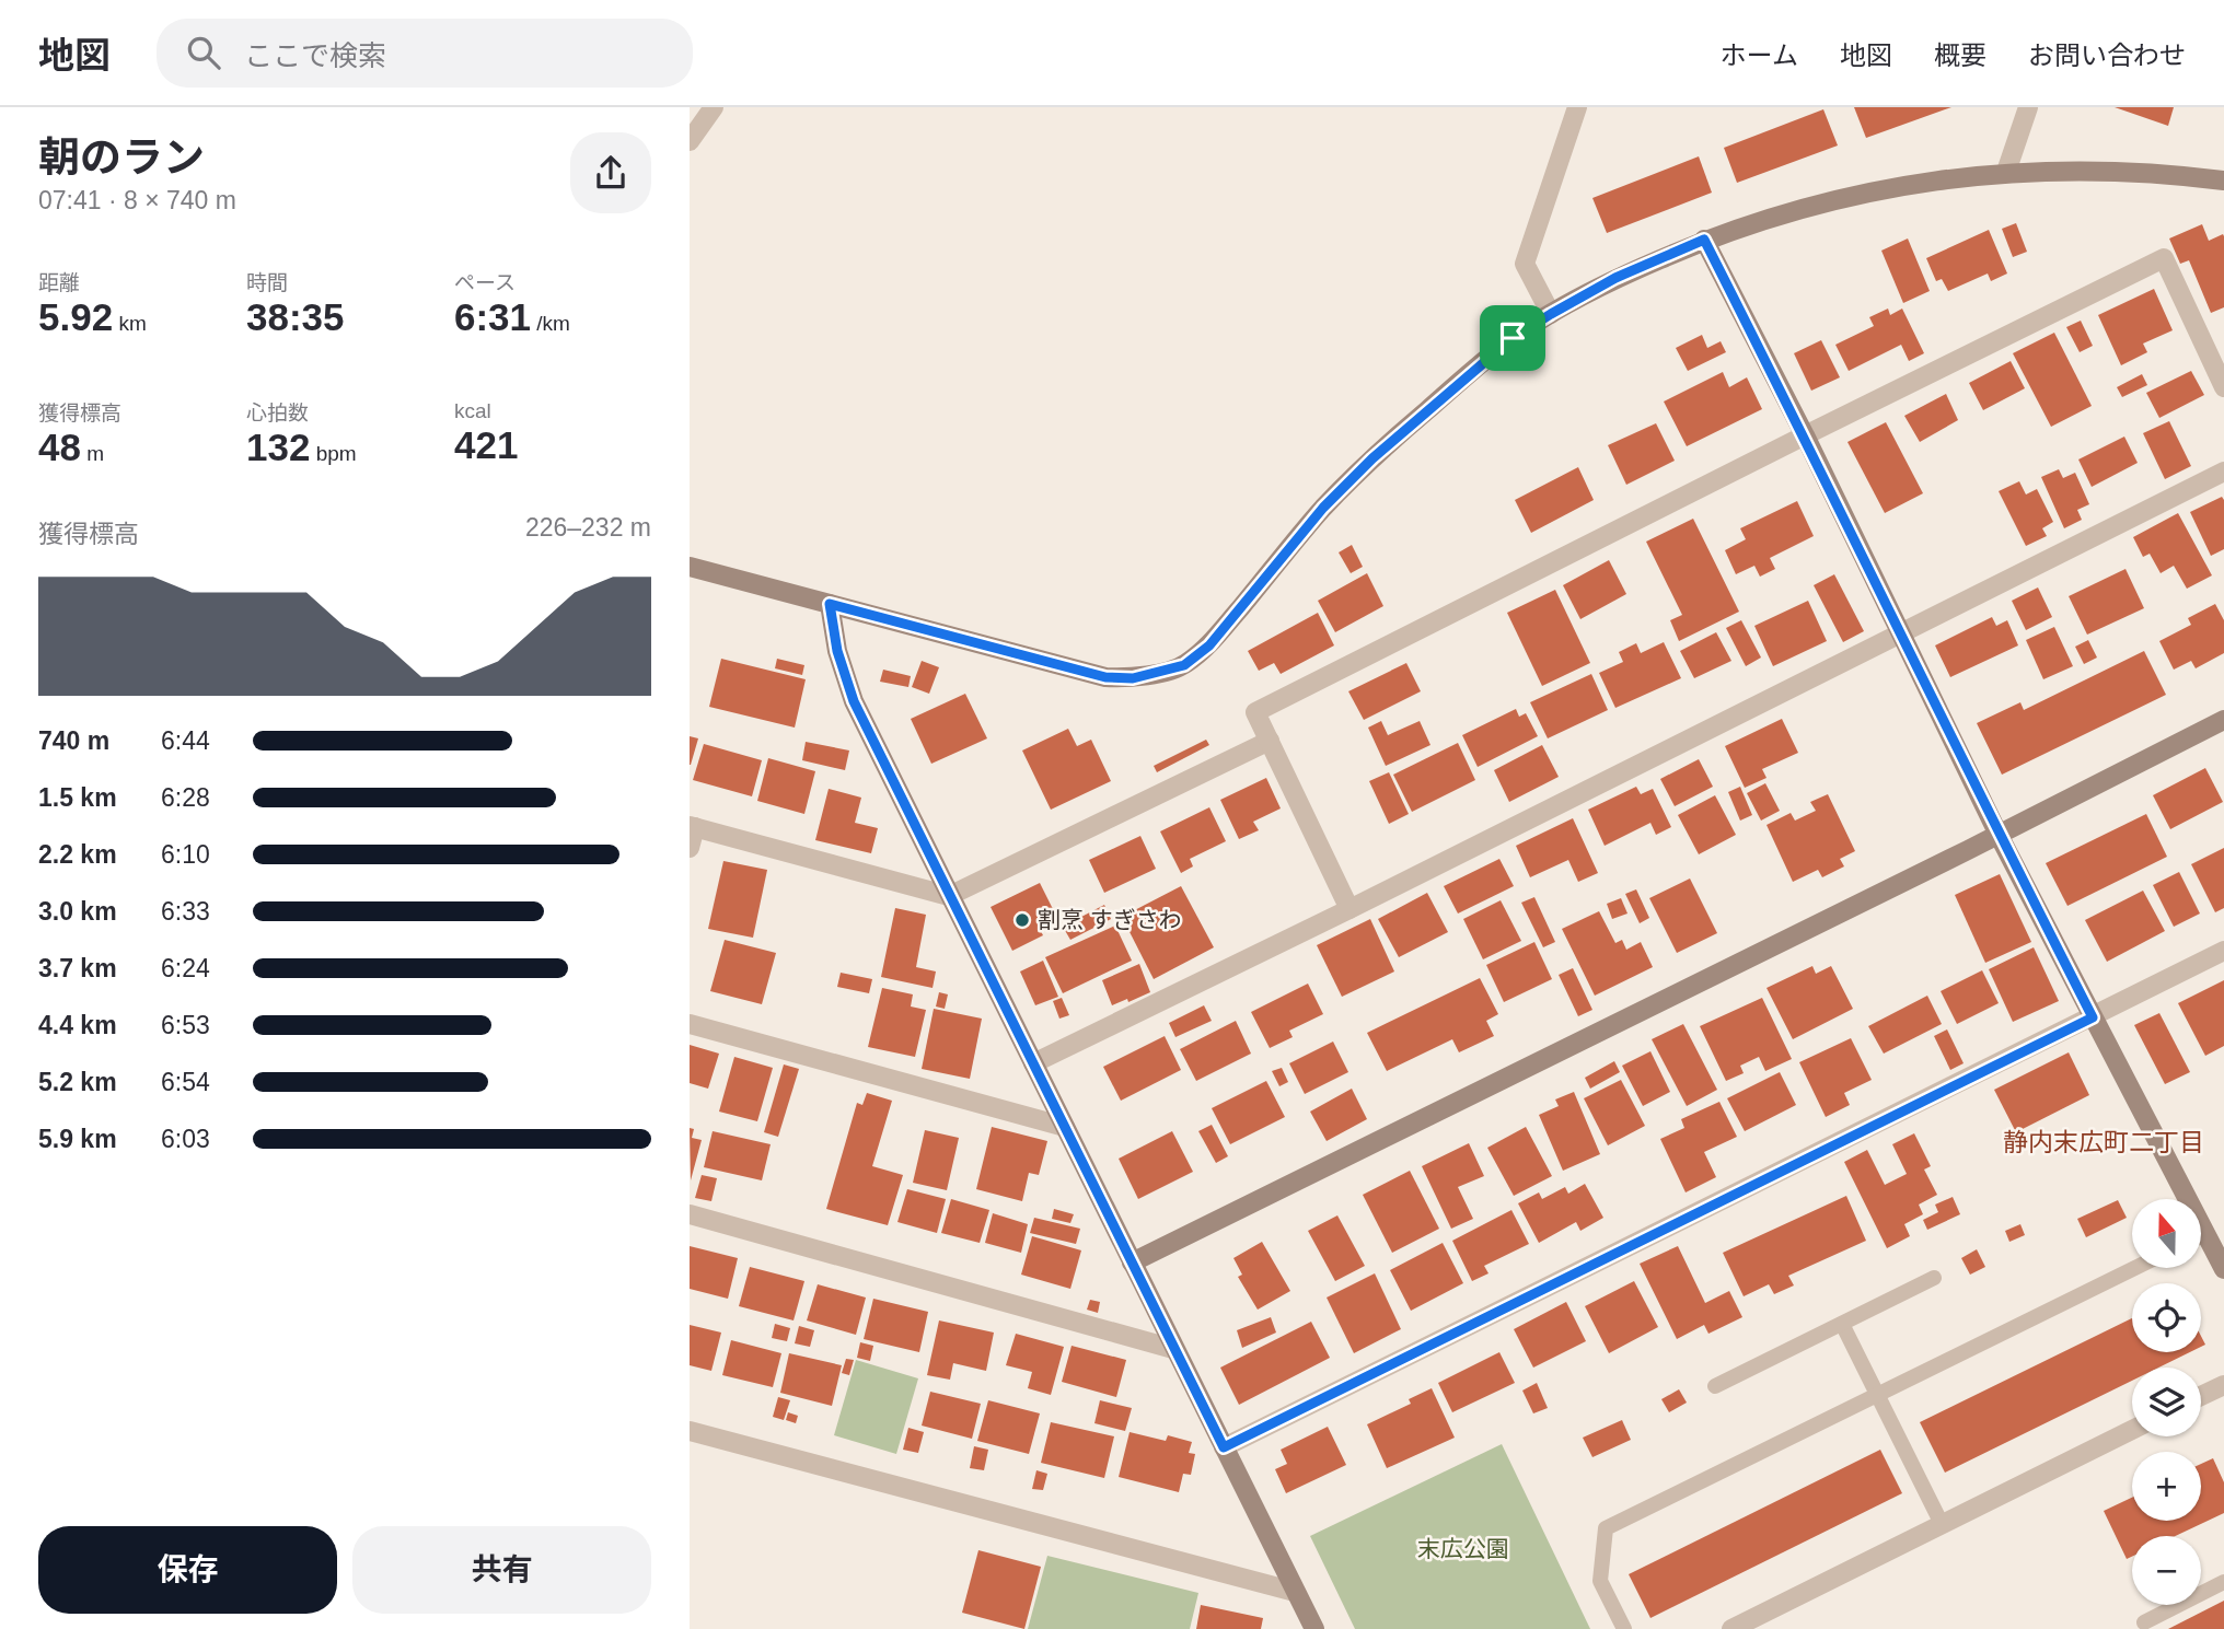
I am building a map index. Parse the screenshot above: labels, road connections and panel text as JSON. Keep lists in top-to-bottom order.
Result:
{
  "districts": ["静内末広町二丁目"],
  "parks": ["末広公園"],
  "places": ["割烹 すぎさわ"],
  "north": "top",
  "page": {
    "header": "地図",
    "search": "ここで検索",
    "nav": [
      "ホーム",
      "地図",
      "概要",
      "お問い合わせ"
    ],
    "heading": ["朝のラン", "07:41 · 8 × 740 m"],
    "stats": [
      ["距離", "5.92 km"],
      ["時間", "38:35"],
      ["ペース", "6:31 /km"],
      ["獲得標高", "48 m"],
      ["心拍数", "132 bpm"],
      ["kcal", "421"]
    ],
    "chart": ["獲得標高", "226–232 m"],
    "list": [
      {
        "name": "740 m",
        "note": "6:44"
      },
      {
        "name": "1.5 km",
        "note": "6:28"
      },
      {
        "name": "2.2 km",
        "note": "6:10"
      },
      {
        "name": "3.0 km",
        "note": "6:33"
      },
      {
        "name": "3.7 km",
        "note": "6:24"
      },
      {
        "name": "4.4 km",
        "note": "6:53"
      },
      {
        "name": "5.2 km",
        "note": "6:54"
      },
      {
        "name": "5.9 km",
        "note": "6:03"
      }
    ],
    "map_buttons": ["+", "−"],
    "buttons": ["保存", "共有"]
  }
}
